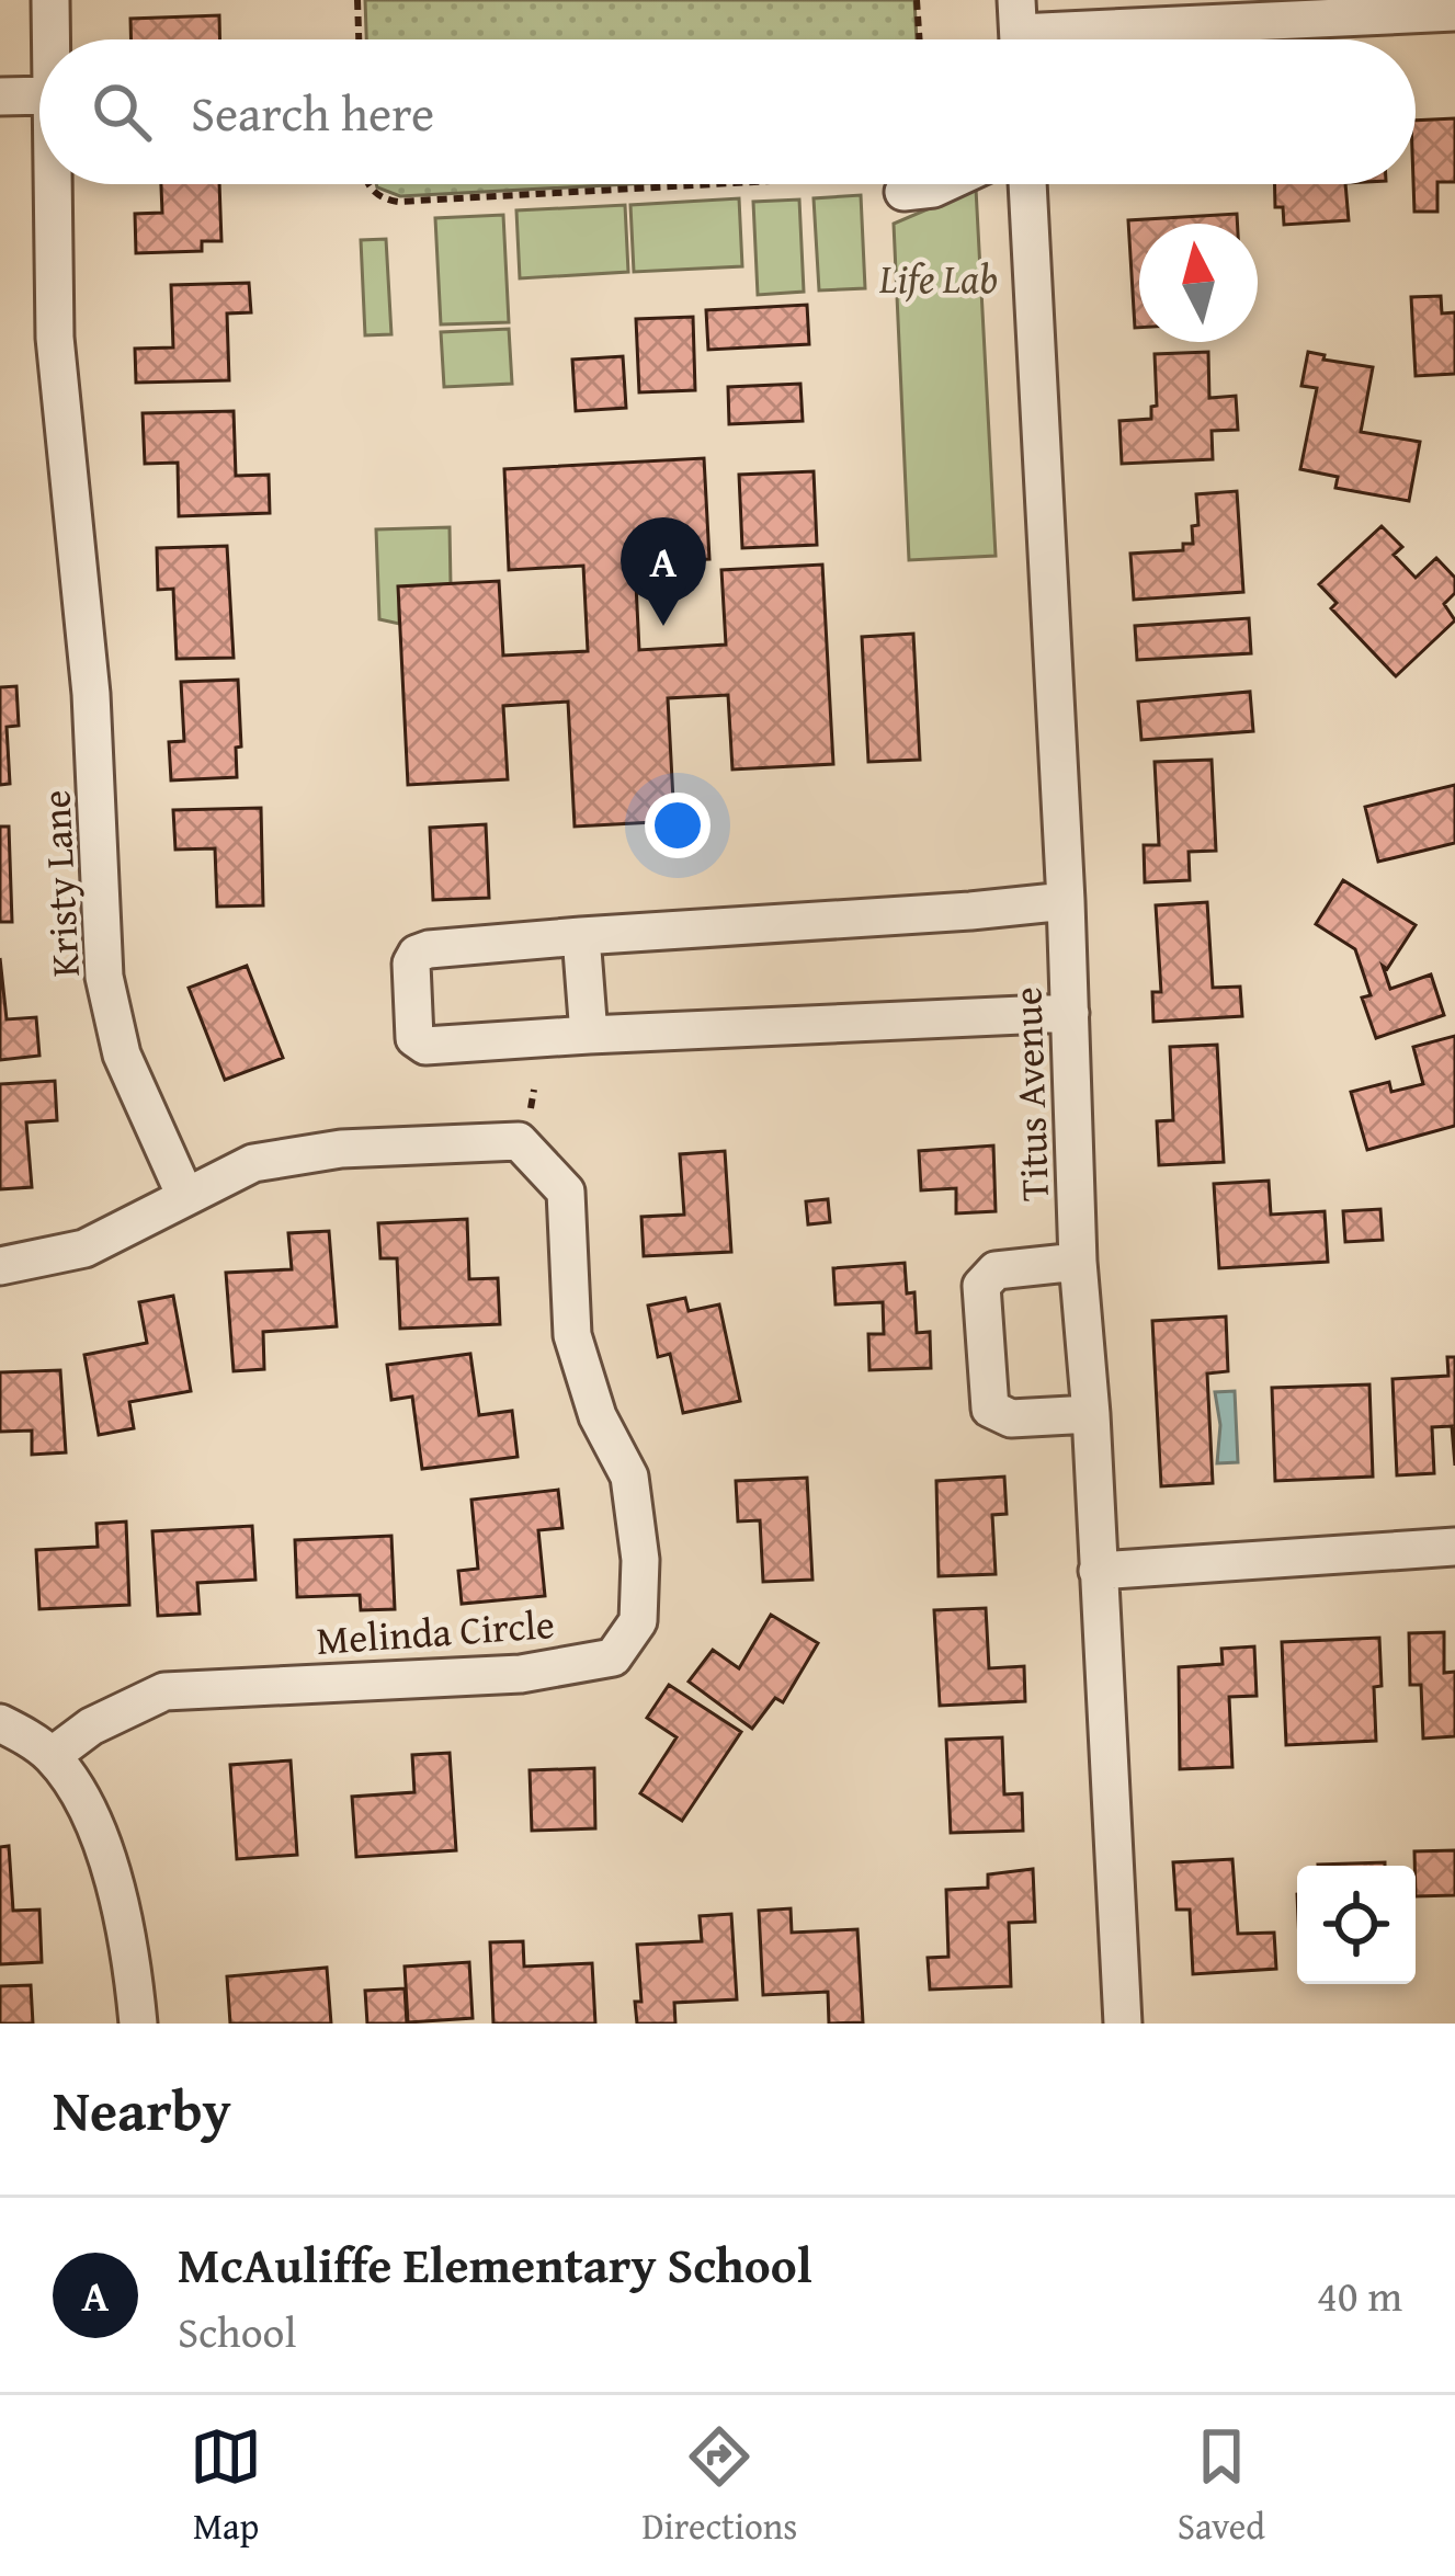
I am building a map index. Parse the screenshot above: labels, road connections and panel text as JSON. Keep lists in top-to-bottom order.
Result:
{
  "streets": {
    "street": ["Kristy Lane", "Titus Avenue", "Melinda Circle"]
  },
  "crossings": [
    ["Kristy Lane", "Melinda Circle"]
  ],
  "parks": ["Life Lab"],
  "north": "top",
  "page": {
    "search": "Search here",
    "pins": "A",
    "heading": "Nearby",
    "list": [
      {
        "mark": "A",
        "name": "McAuliffe Elementary School",
        "note": "School",
        "value": "40 m"
      }
    ],
    "nav": ["Map", "Directions", "Saved"]
  }
}
